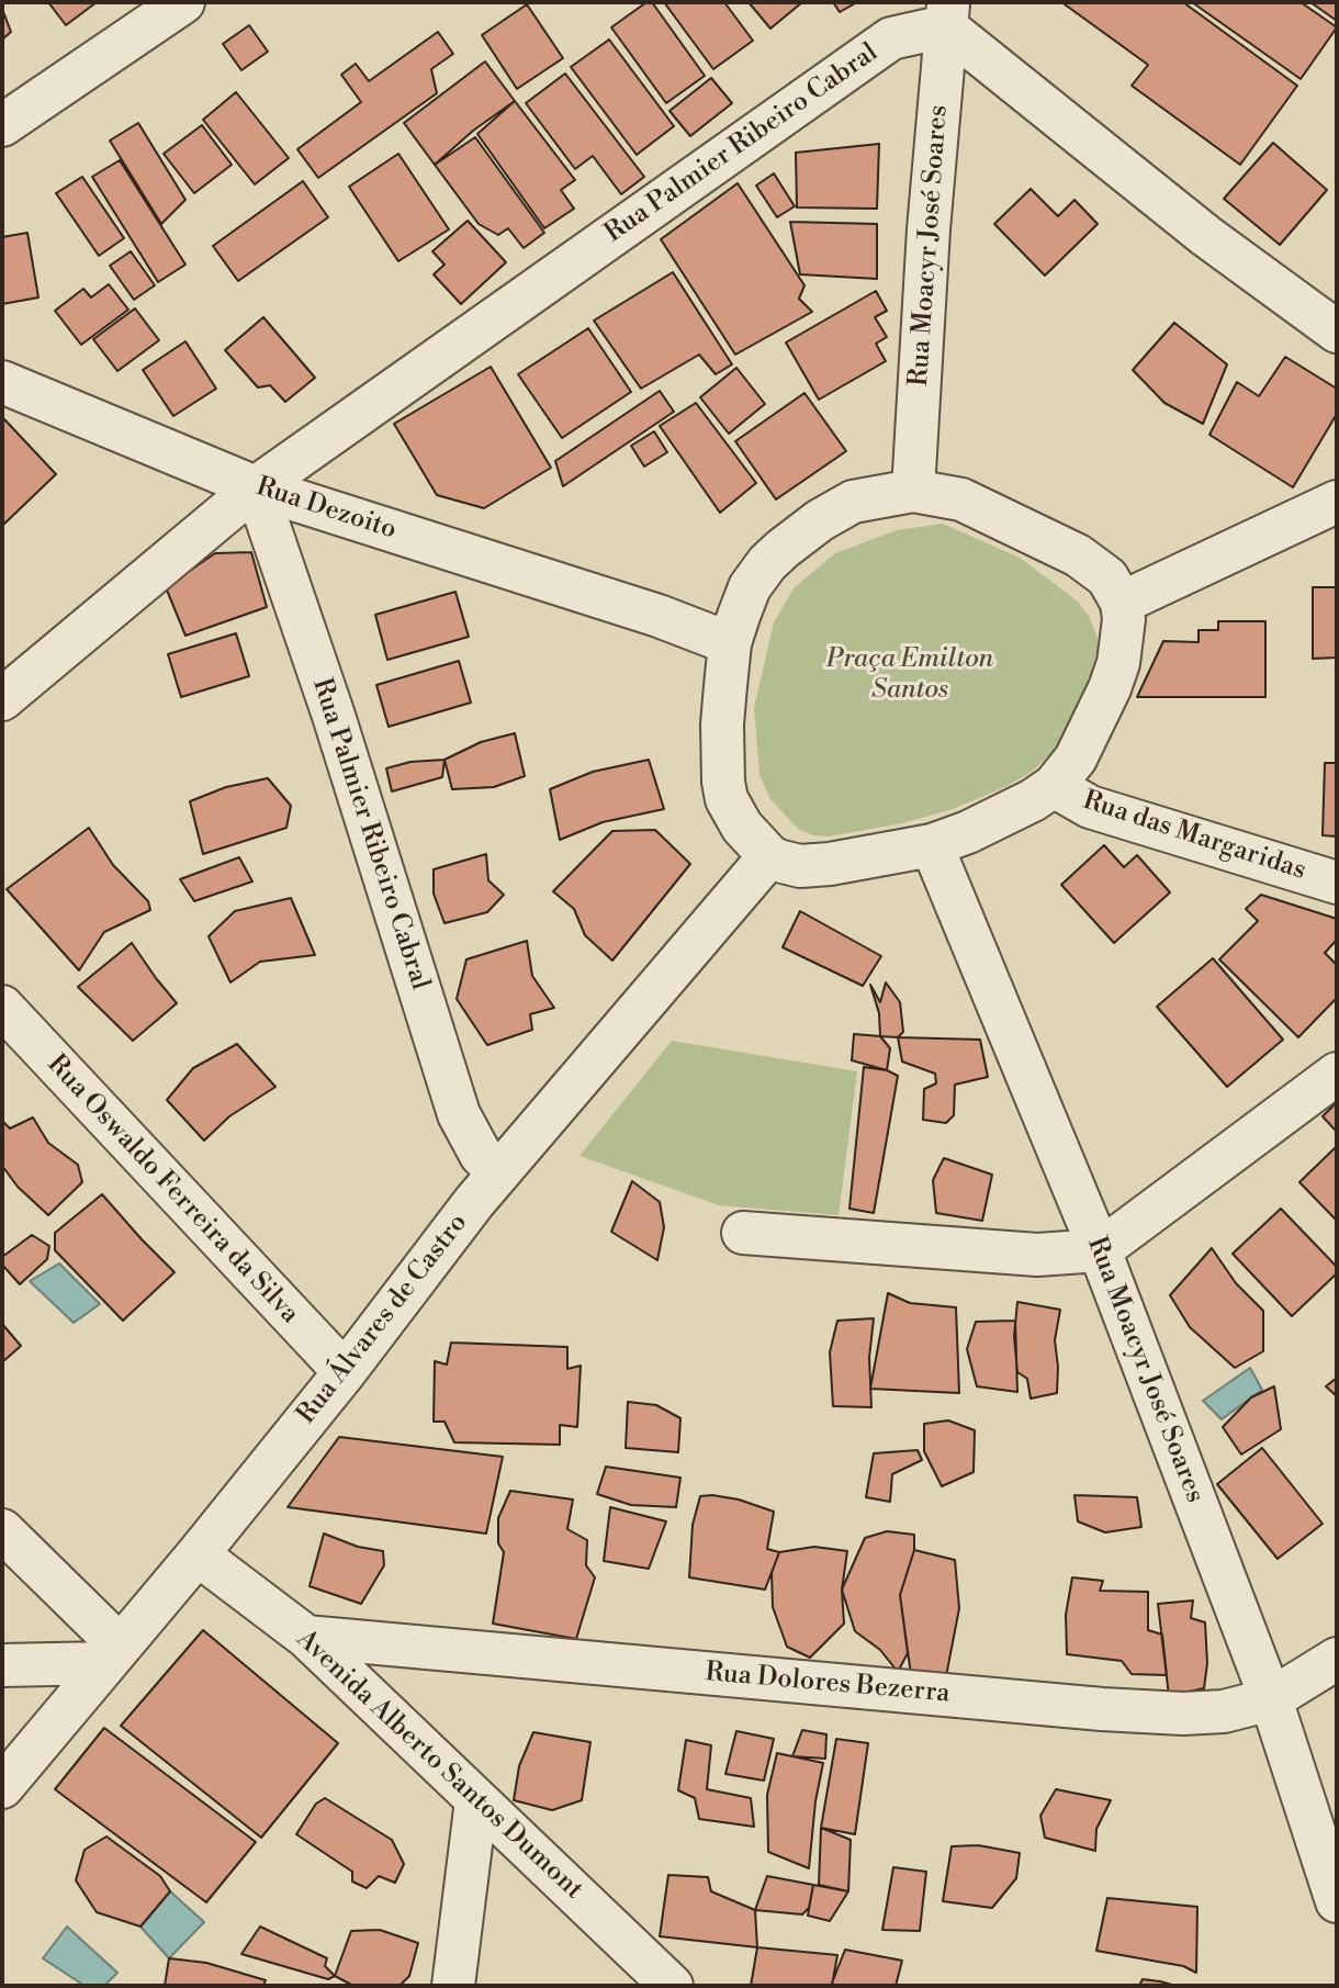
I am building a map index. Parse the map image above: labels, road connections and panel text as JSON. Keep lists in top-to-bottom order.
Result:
{
  "streets": {
    "street": [
      "Rua Palmier Ribeiro Cabral",
      "Rua Moacyr José Soares",
      "Rua Dezoito",
      "Rua das Margaridas",
      "Rua Oswaldo Ferreira da Silva",
      "Rua Álvares de Castro",
      "Rua Dolores Bezerra",
      "Avenida Alberto Santos Dumont"
    ]
  },
  "crossings": [
    ["Rua Palmier Ribeiro Cabral", "Rua Moacyr José Soares"],
    ["Rua Palmier Ribeiro Cabral", "Rua Dezoito"],
    ["Rua Palmier Ribeiro Cabral", "Rua Álvares de Castro"],
    ["Rua Moacyr José Soares", "Rua Dolores Bezerra"],
    ["Rua Oswaldo Ferreira da Silva", "Rua Álvares de Castro"],
    ["Rua Álvares de Castro", "Avenida Alberto Santos Dumont"],
    ["Rua Dolores Bezerra", "Avenida Alberto Santos Dumont"]
  ],
  "parks": ["Praça Emilton Santos"]
}
